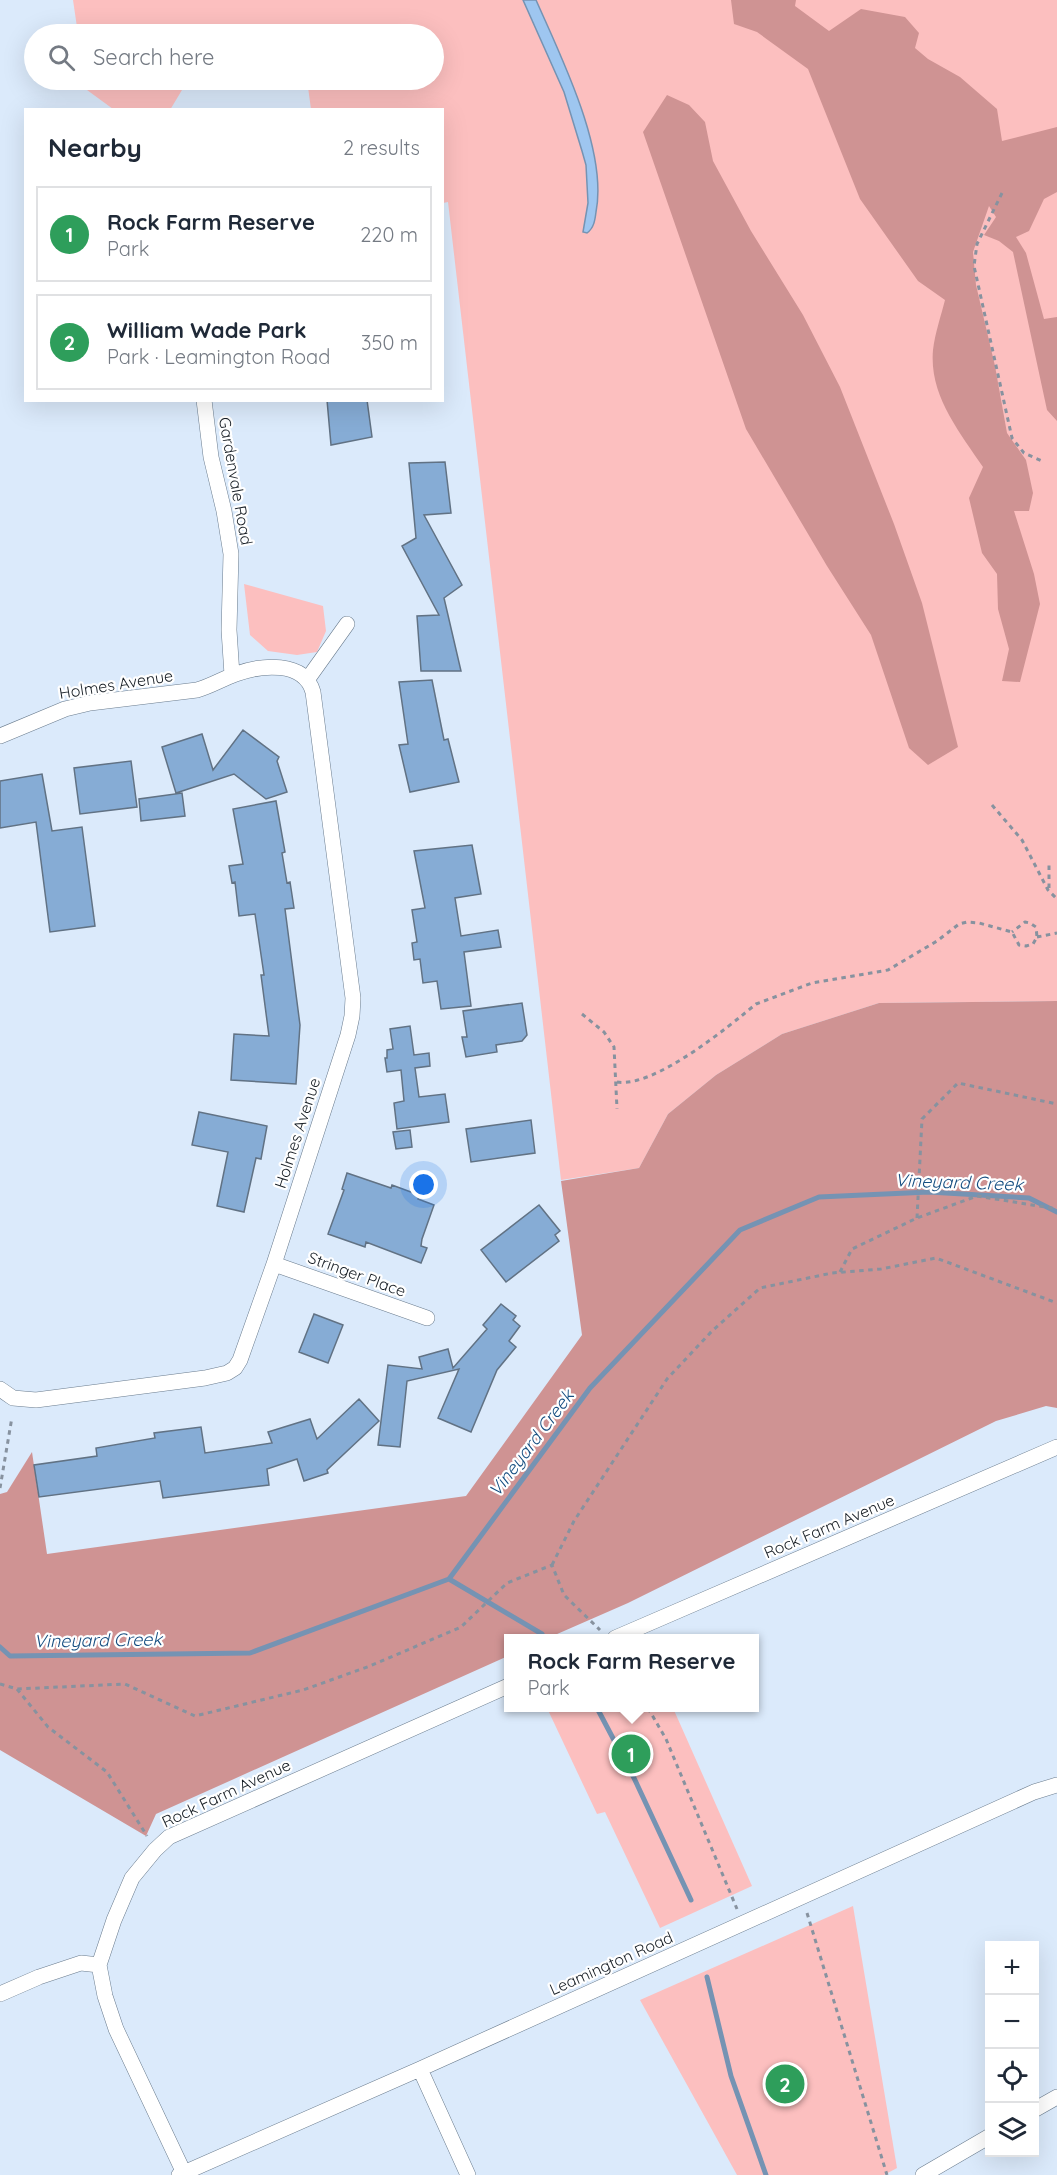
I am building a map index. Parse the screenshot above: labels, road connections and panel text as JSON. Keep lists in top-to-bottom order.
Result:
{
  "streets": {
    "street": [
      "Gardenvale Road",
      "Holmes Avenue",
      "Stringer Place",
      "Rock Farm Avenue",
      "Leamington Road"
    ]
  },
  "crossings": [
    ["Gardenvale Road", "Holmes Avenue"],
    ["Holmes Avenue", "Stringer Place"],
    ["Rock Farm Avenue", "Leamington Road"]
  ],
  "water": ["Vineyard Creek"],
  "page": {
    "search": "Search here",
    "heading": ["Nearby", "2 results"],
    "list": [
      {
        "mark": "1",
        "name": "Rock Farm Reserve",
        "note": "Park",
        "value": "220 m"
      },
      {
        "mark": "2",
        "name": "William Wade Park",
        "note": "Park · Leamington Road",
        "value": "350 m"
      }
    ],
    "popup": ["Rock Farm Reserve", "Park"],
    "pins": ["1", "2"],
    "map_buttons": ["+", "−"]
  }
}
